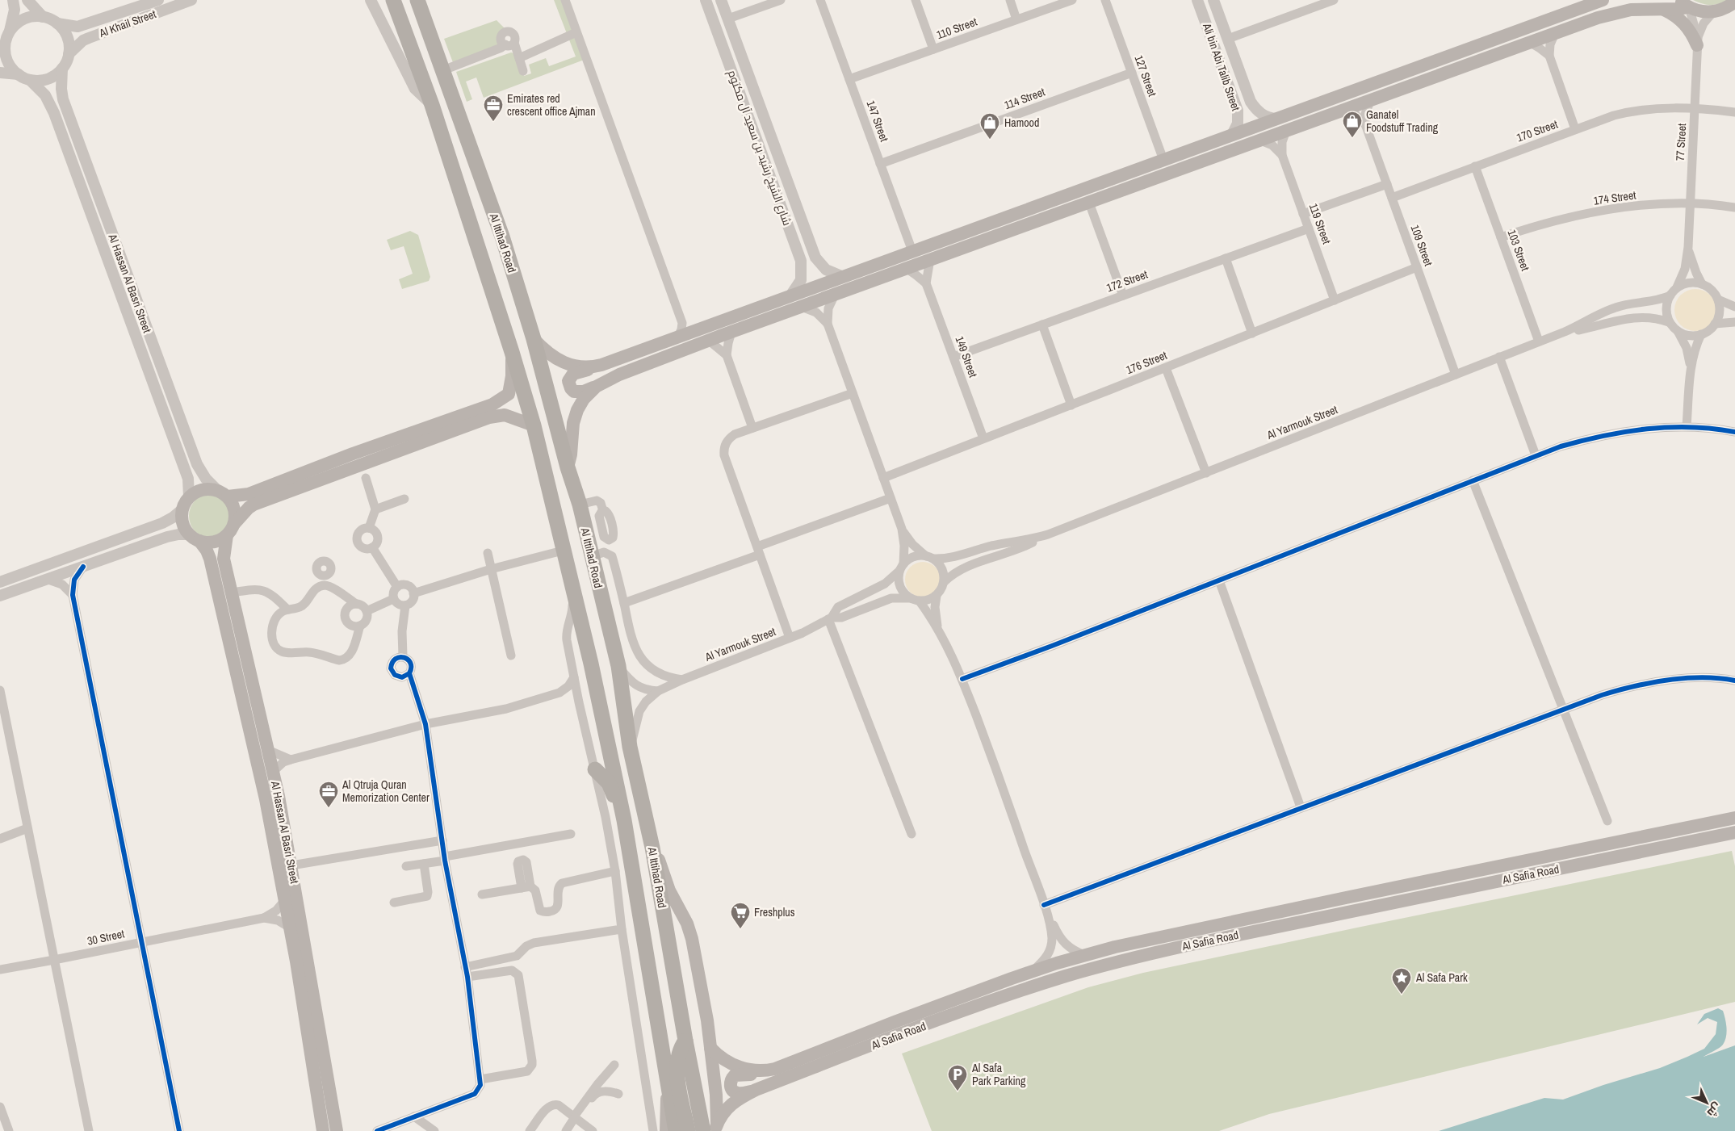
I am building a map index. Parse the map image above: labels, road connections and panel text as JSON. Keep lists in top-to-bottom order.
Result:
{
  "streets": {
    "highway": ["Al Ittihad Road"],
    "main road": ["Al Hassan Al Basri Street", "Al Safia Road"],
    "street": [
      "Al Khail Street",
      "110 Street",
      "Ali bin Abi Talib Street",
      "127 Street",
      "114 Street",
      "147 Street",
      "170 Street",
      "77 Street",
      "شارع الشيخ رشيد بن سعيد آل مكتوم",
      "174 Street",
      "119 Street",
      "109 Street",
      "103 Street",
      "172 Street",
      "149 Street",
      "176 Street",
      "Al Yarmouk Street",
      "30 Street"
    ]
  },
  "crossings": [
    ["Al Khail Street", "Al Hassan Al Basri Street"],
    ["110 Street", "147 Street"],
    ["127 Street", "114 Street"],
    ["114 Street", "147 Street"],
    ["170 Street", "77 Street"],
    ["170 Street", "109 Street"],
    ["170 Street", "103 Street"],
    ["77 Street", "174 Street"],
    ["77 Street", "Al Yarmouk Street"],
    ["174 Street", "103 Street"],
    ["119 Street", "172 Street"],
    ["119 Street", "176 Street"],
    ["Al Ittihad Road", "Al Yarmouk Street"],
    ["Al Ittihad Road", "Al Safia Road"],
    ["109 Street", "176 Street"],
    ["109 Street", "Al Yarmouk Street"],
    ["103 Street", "Al Yarmouk Street"],
    ["172 Street", "149 Street"],
    ["Al Hassan Al Basri Street", "30 Street"],
    ["149 Street", "176 Street"]
  ],
  "places": {
    "office": ["Emirates red crescent office Ajman", "Al Qtruja Quran Memorization Center"],
    "shop": ["Ganatel Foodstuff Trading", "Hamood"],
    "supermarket": ["Freshplus"],
    "place": ["Al Safa Park"],
    "parking": ["Al Safa Park Parking"]
  },
  "north": "bottom right"
}
